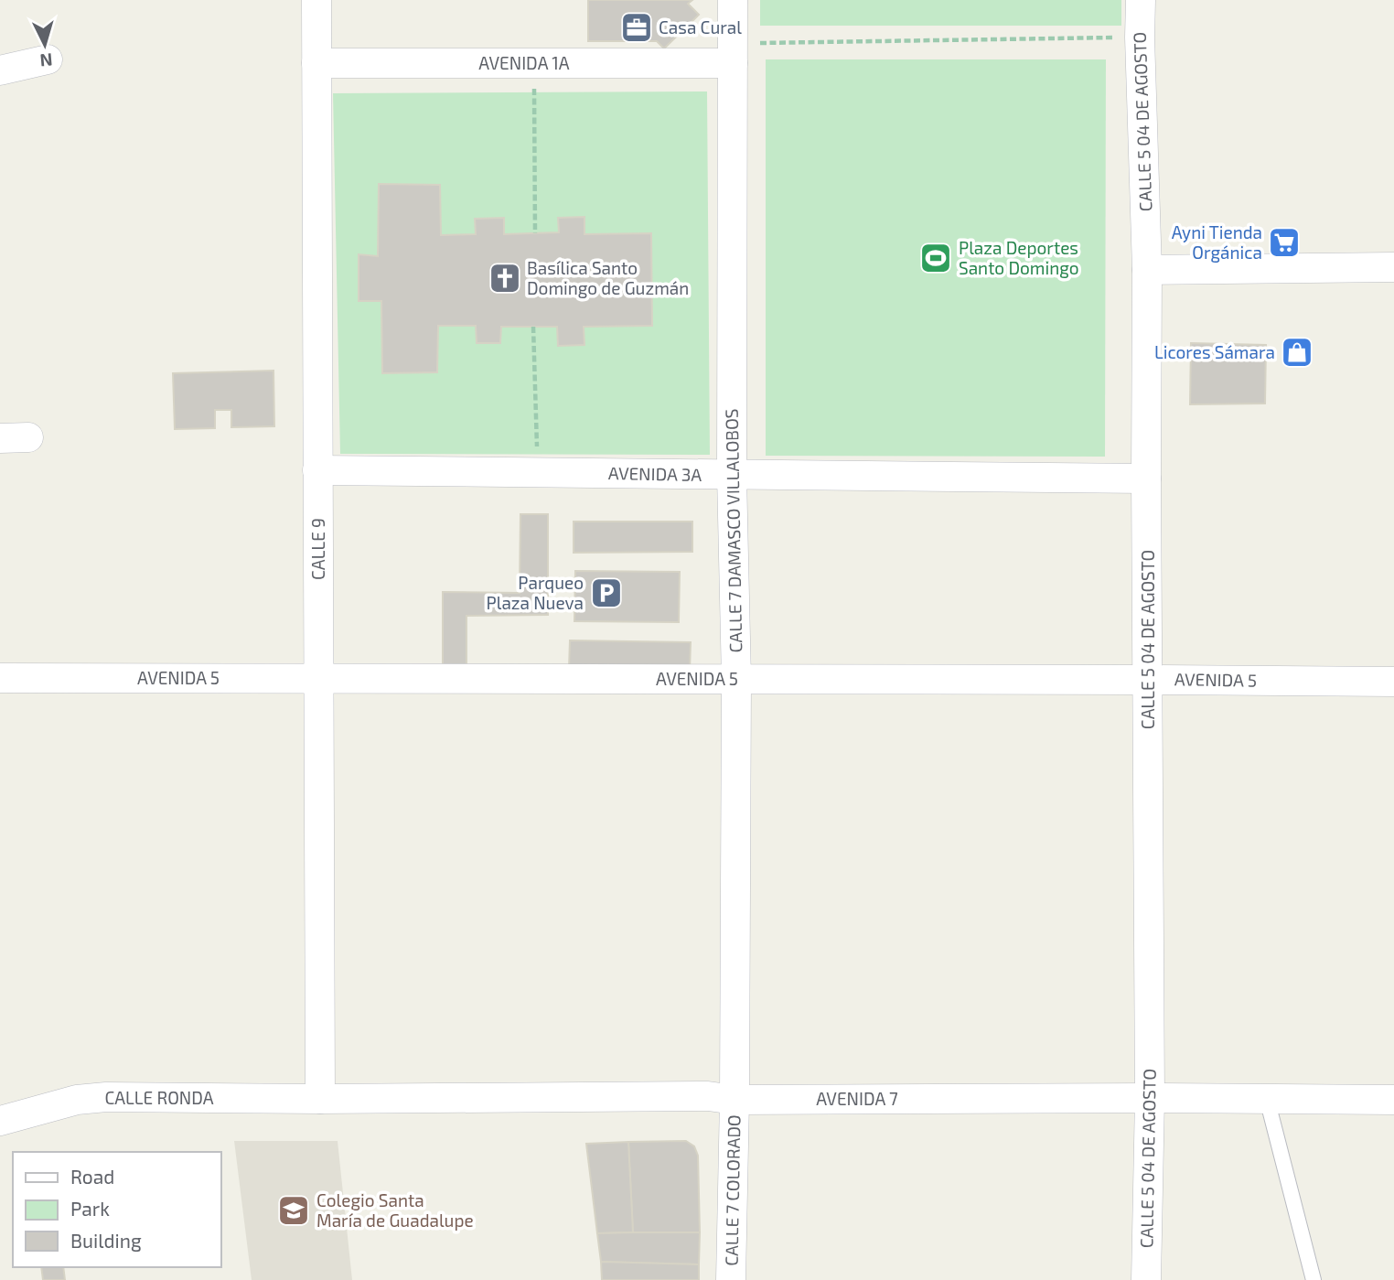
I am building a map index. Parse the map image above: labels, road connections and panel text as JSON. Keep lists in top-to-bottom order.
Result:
{
  "streets": {
    "street": [
      "AVENIDA 1A",
      "CALLE 5 04 DE AGOSTO",
      "AVENIDA 3A",
      "CALLE 7 DAMASCO VILLALOBOS",
      "CALLE 9",
      "AVENIDA 5",
      "CALLE RONDA",
      "AVENIDA 7",
      "CALLE 7 COLORADO"
    ]
  },
  "crossings": [
    ["AVENIDA 1A", "CALLE 7 DAMASCO VILLALOBOS"],
    ["AVENIDA 1A", "CALLE 9"],
    ["CALLE 5 04 DE AGOSTO", "AVENIDA 3A"],
    ["CALLE 5 04 DE AGOSTO", "AVENIDA 5"],
    ["CALLE 5 04 DE AGOSTO", "AVENIDA 7"],
    ["AVENIDA 3A", "CALLE 7 DAMASCO VILLALOBOS"],
    ["AVENIDA 3A", "CALLE 9"],
    ["CALLE 7 DAMASCO VILLALOBOS", "AVENIDA 5"],
    ["CALLE 7 DAMASCO VILLALOBOS", "AVENIDA 7"],
    ["CALLE 7 DAMASCO VILLALOBOS", "CALLE 7 COLORADO"],
    ["CALLE 9", "AVENIDA 5"],
    ["CALLE 9", "CALLE RONDA"],
    ["CALLE 9", "AVENIDA 7"],
    ["CALLE RONDA", "AVENIDA 7"],
    ["AVENIDA 7", "CALLE 7 COLORADO"]
  ],
  "places": {
    "office": ["Casa Cural"],
    "supermarket": ["Ayni Tienda Orgánica"],
    "sports": ["Plaza Deportes Santo Domingo"],
    "church": ["Basílica Santo Domingo de Guzmán"],
    "shop": ["Licores Sámara"],
    "parking": ["Parqueo Plaza Nueva"],
    "school or university": ["Colegio Santa María de Guadalupe"]
  },
  "legend": ["Road", "Park", "Building"],
  "north": "bottom"
}
